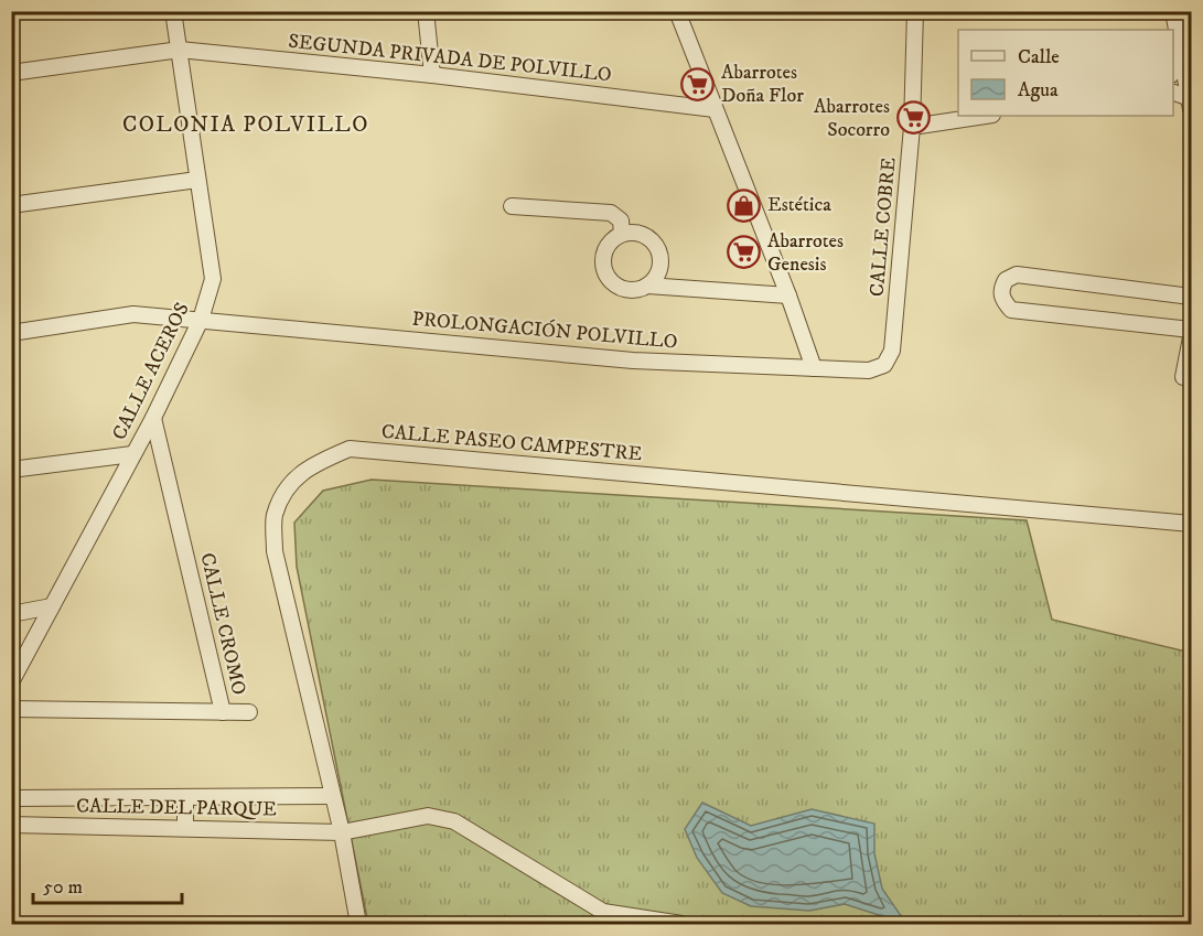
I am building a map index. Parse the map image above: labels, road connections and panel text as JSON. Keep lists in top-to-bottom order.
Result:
{
  "streets": {
    "street": [
      "SEGUNDA PRIVADA DE POLVILLO",
      "CALLE COBRE",
      "PROLONGACIÓN POLVILLO",
      "CALLE ACEROS",
      "CALLE PASEO CAMPESTRE",
      "CALLE CROMO",
      "CALLE DEL PARQUE"
    ]
  },
  "crossings": [
    ["SEGUNDA PRIVADA DE POLVILLO", "CALLE ACEROS"],
    ["CALLE COBRE", "PROLONGACIÓN POLVILLO"],
    ["PROLONGACIÓN POLVILLO", "CALLE ACEROS"],
    ["CALLE ACEROS", "CALLE CROMO"],
    ["CALLE PASEO CAMPESTRE", "CALLE DEL PARQUE"]
  ],
  "districts": ["COLONIA POLVILLO"],
  "places": {
    "supermarket": ["Abarrotes Doña Flor", "Abarrotes Socorro", "Abarrotes Genesis"],
    "shop": ["Estética"]
  },
  "legend": ["Calle", "Agua"],
  "scale_bar": "50 m"
}
